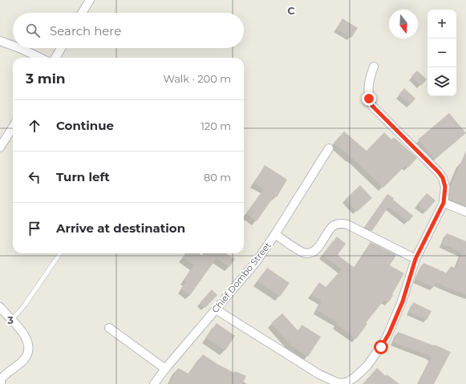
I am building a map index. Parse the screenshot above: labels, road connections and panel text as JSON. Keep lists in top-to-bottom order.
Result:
{
  "streets": {
    "street": ["Chief Dombo Street"]
  },
  "north": "bottom",
  "page": {
    "map_buttons": ["+", "−"],
    "search": "Search here",
    "heading": ["3 min", "Walk · 200 m"],
    "list": [
      ["Continue", "120 m"],
      ["Turn left", "80 m"],
      "Arrive at destination"
    ]
  },
  "grid": {
    "columns": ["C"],
    "rows": ["3"]
  }
}
